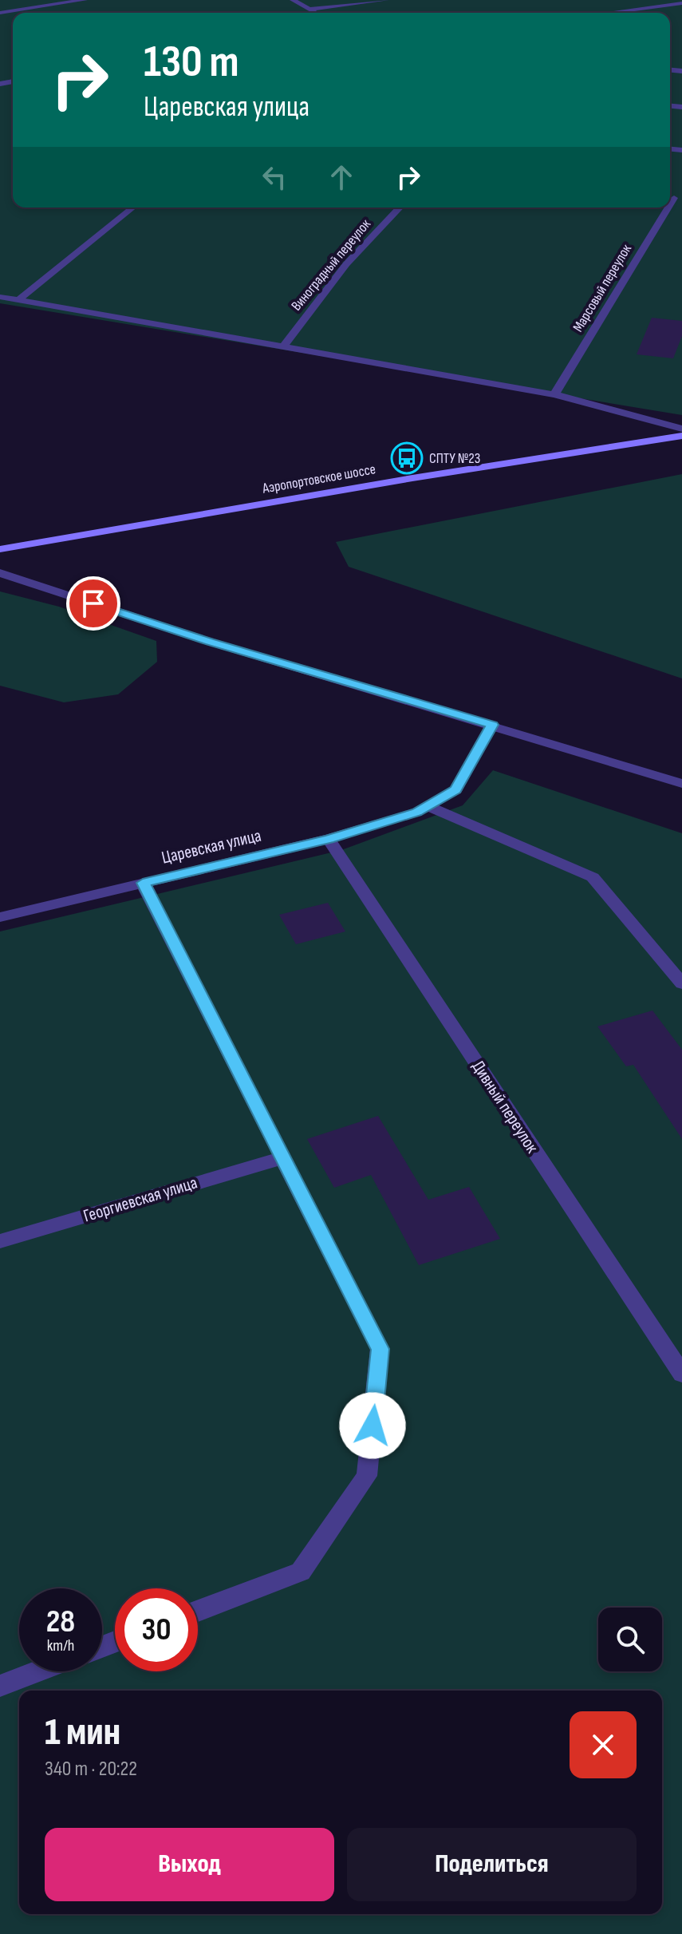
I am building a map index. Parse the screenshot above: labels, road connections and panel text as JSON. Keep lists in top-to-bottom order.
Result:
{
  "streets": {
    "main road": ["Аэропортовское шоссе"],
    "street": [
      "Виноградный переулок",
      "Марсовый переулок",
      "Царевская улица",
      "Дивный переулок",
      "Георгиевская улица"
    ]
  },
  "crossings": [
    ["Царевская улица", "Дивный переулок"]
  ],
  "places": {
    "bus stop": ["СПТУ №23"]
  },
  "page": {
    "turn": ["130 m", "Царевская улица"],
    "speed": "28 km/h",
    "limit": "30",
    "heading": ["1 мин", "340 m · 20:22"],
    "buttons": ["Выход", "Поделиться"]
  }
}
